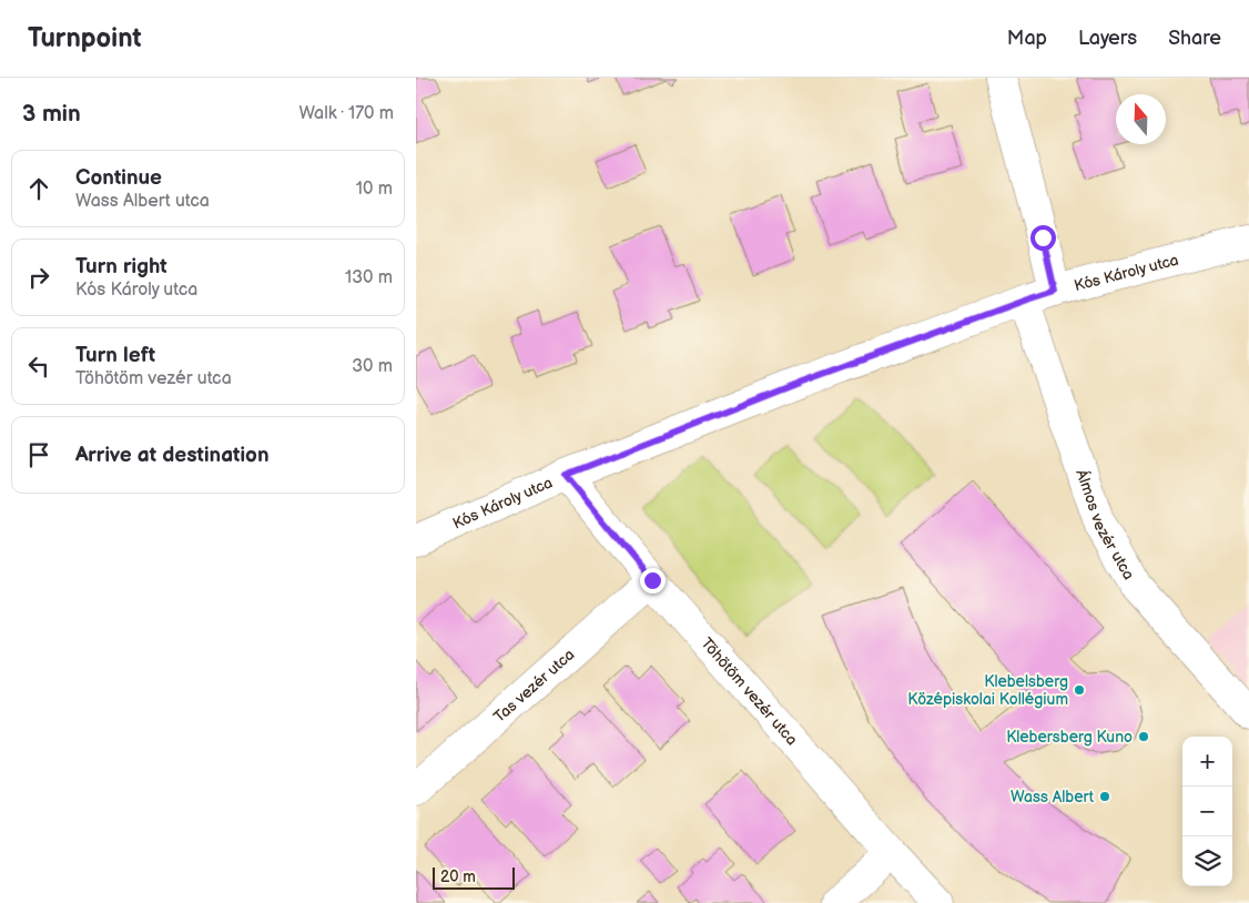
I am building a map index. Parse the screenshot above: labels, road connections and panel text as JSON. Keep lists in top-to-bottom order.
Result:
{
  "streets": {
    "street": [
      "Kós Károly utca",
      "Álmos vezér utca",
      "Tas vezér utca",
      "Töhötöm vezér utca"
    ]
  },
  "crossings": [
    ["Kós Károly utca", "Álmos vezér utca"],
    ["Kós Károly utca", "Töhötöm vezér utca"],
    ["Tas vezér utca", "Töhötöm vezér utca"]
  ],
  "places": ["Klebelsberg Középiskolai Kollégium", "Klebersberg Kuno", "Wass Albert"],
  "scale_bar": "20 m",
  "north": "top",
  "page": {
    "header": "Turnpoint",
    "nav": ["Map", "Layers", "Share"],
    "heading": ["3 min", "Walk · 170 m"],
    "list": [
      ["Continue", "Wass Albert utca", "10 m"],
      ["Turn right", "Kós Károly utca", "130 m"],
      ["Turn left", "Töhötöm vezér utca", "30 m"],
      "Arrive at destination"
    ],
    "map_buttons": ["+", "−"],
    "scale": "20 m"
  }
}
